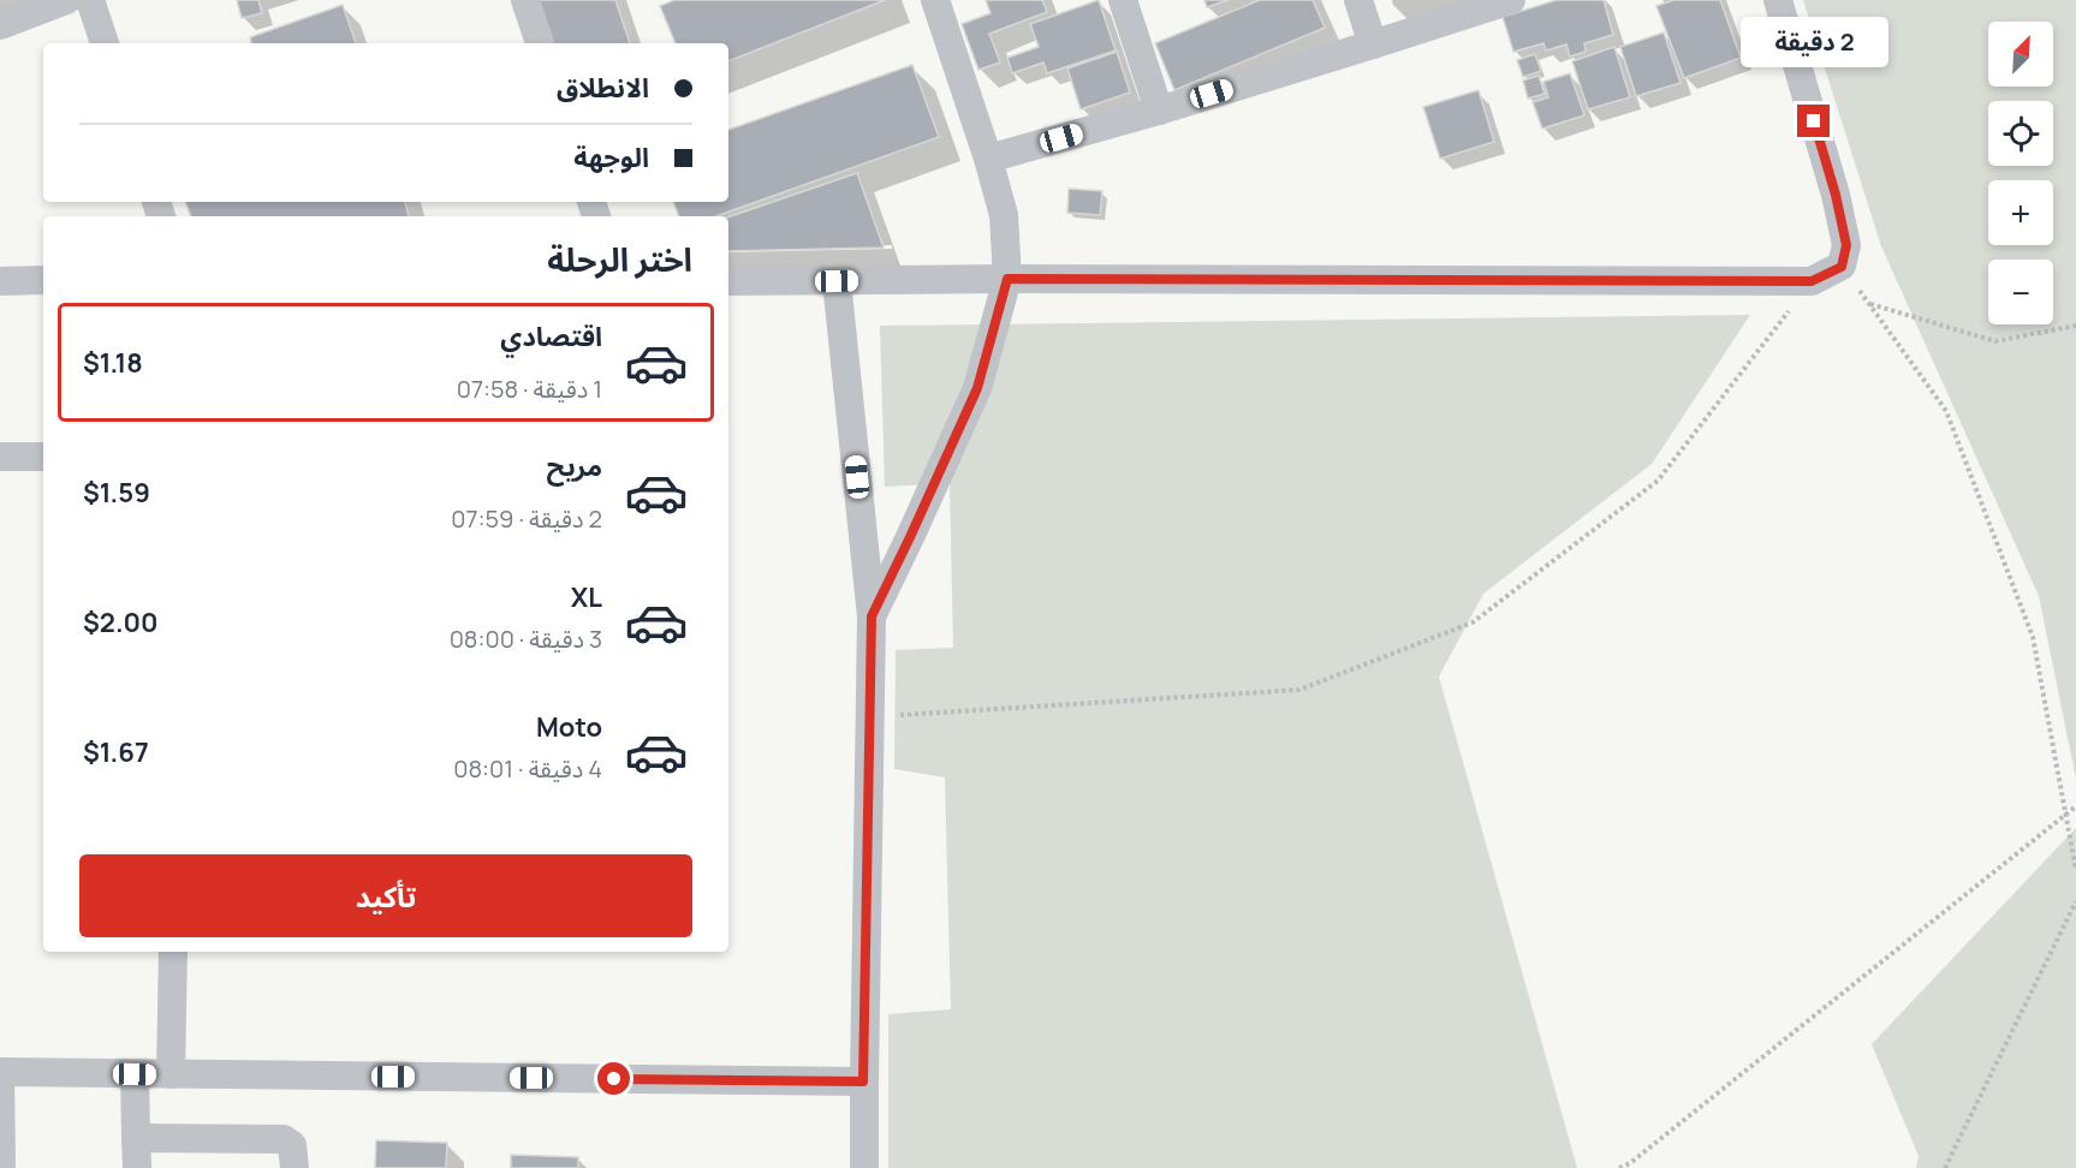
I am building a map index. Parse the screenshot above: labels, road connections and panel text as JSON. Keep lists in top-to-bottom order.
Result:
{
  "north": "top right",
  "page": {
    "bubble": "2 دقيقة",
    "map_buttons": ["+", "−"],
    "banner": ["الانطلاق", "الوجهة"],
    "heading": "اختر الرحلة",
    "list": [
      {
        "name": "اقتصادي",
        "note": "1 دقيقة · 07:58",
        "value": "$1.18"
      },
      {
        "name": "مريح",
        "note": "2 دقيقة · 07:59",
        "value": "$1.59"
      },
      {
        "name": "XL",
        "note": "3 دقيقة · 08:00",
        "value": "$2.00"
      },
      {
        "name": "Moto",
        "note": "4 دقيقة · 08:01",
        "value": "$1.67"
      }
    ],
    "buttons": "تأكيد"
  }
}
